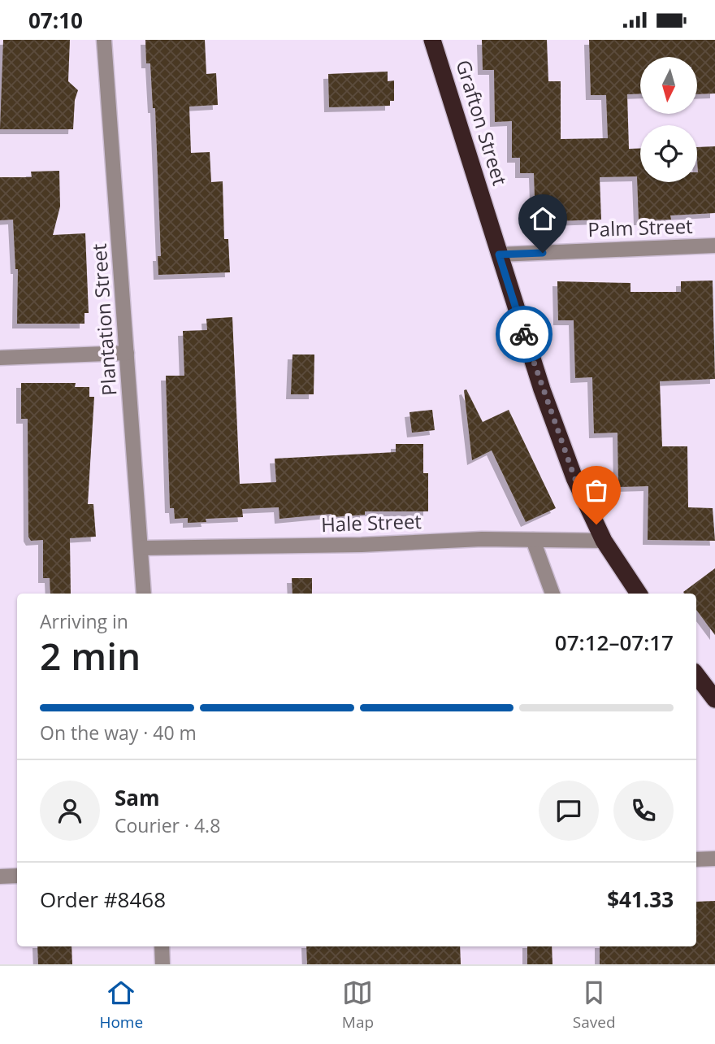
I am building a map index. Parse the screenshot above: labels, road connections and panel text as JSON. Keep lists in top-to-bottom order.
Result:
{
  "streets": {
    "highway": ["Grafton Street"],
    "street": ["Palm Street", "Plantation Street", "Hale Street"]
  },
  "crossings": [
    ["Grafton Street", "Palm Street"],
    ["Grafton Street", "Hale Street"],
    ["Plantation Street", "Hale Street"]
  ],
  "north": "bottom",
  "page": {
    "status": "07:10",
    "heading": ["2 min", "Arriving in", "07:12–07:17"],
    "panel": [
      "Sam",
      "Courier · 4.8",
      "Order #8468",
      "$41.33"
    ],
    "bar": "On the way · 40 m",
    "tabs": ["Home", "Map", "Saved"]
  }
}
